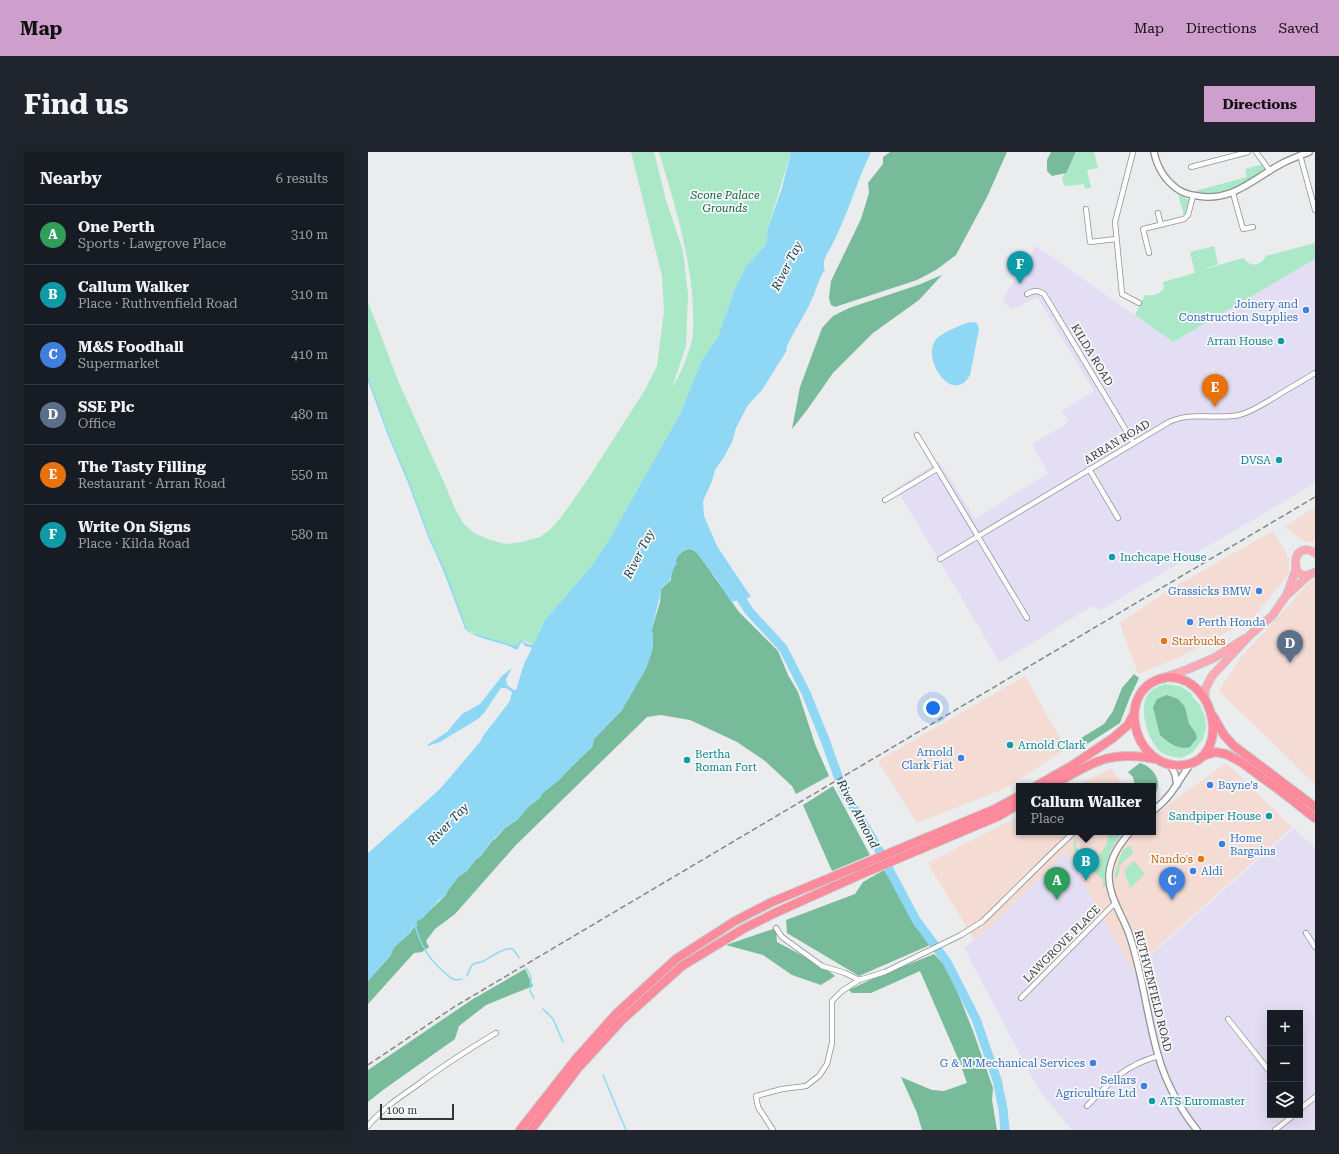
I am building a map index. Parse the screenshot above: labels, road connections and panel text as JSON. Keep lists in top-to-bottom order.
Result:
{
  "streets": {
    "street": [
      "KILDA ROAD",
      "ARRAN ROAD",
      "LAWGROVE PLACE",
      "RUTHVENFIELD ROAD"
    ]
  },
  "crossings": [
    ["KILDA ROAD", "ARRAN ROAD"],
    ["LAWGROVE PLACE", "RUTHVENFIELD ROAD"]
  ],
  "water": ["River Tay", "River Almond"],
  "parks": ["Scone Palace Grounds"],
  "places": [
    "Joinery and Construction Supplies",
    "Arran House",
    "DVSA",
    "Inchcape House",
    "Grassicks BMW",
    "Perth Honda",
    "Starbucks",
    "Arnold Clark",
    "Arnold Clark Fiat",
    "Bertha Roman Fort",
    "Bayne's",
    "Sandpiper House",
    "Home Bargains",
    "Nando's",
    "Aldi",
    "G & M Mechanical Services",
    "Sellars Agriculture Ltd",
    "ATS Euromaster"
  ],
  "scale_bar": "100 m",
  "page": {
    "header": "Map",
    "nav": ["Map", "Directions", "Saved"],
    "buttons": "Directions",
    "title": "Find us",
    "heading": ["Nearby", "6 results"],
    "list": [
      {
        "mark": "A",
        "name": "One Perth",
        "note": "Sports · Lawgrove Place",
        "value": "310 m"
      },
      {
        "mark": "B",
        "name": "Callum Walker",
        "note": "Place · Ruthvenfield Road",
        "value": "310 m"
      },
      {
        "mark": "C",
        "name": "M&S Foodhall",
        "note": "Supermarket",
        "value": "410 m"
      },
      {
        "mark": "D",
        "name": "SSE Plc",
        "note": "Office",
        "value": "480 m"
      },
      {
        "mark": "E",
        "name": "The Tasty Filling",
        "note": "Restaurant · Arran Road",
        "value": "550 m"
      },
      {
        "mark": "F",
        "name": "Write On Signs",
        "note": "Place · Kilda Road",
        "value": "580 m"
      }
    ],
    "pins": [
      "F",
      "E",
      "D",
      "B",
      "A",
      "C"
    ],
    "popup": ["Callum Walker", "Place"],
    "map_buttons": ["+", "−"],
    "scale": "100 m"
  }
}
